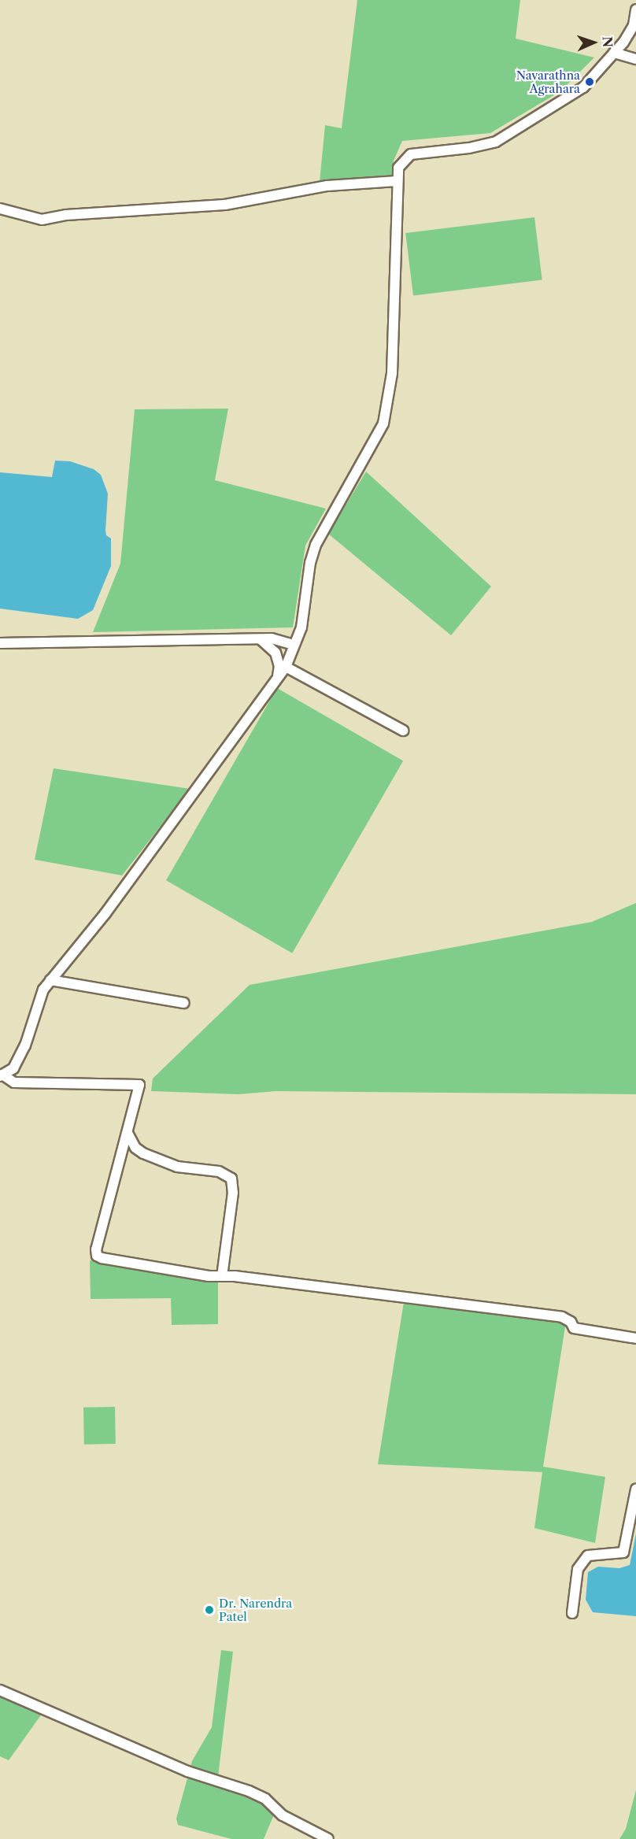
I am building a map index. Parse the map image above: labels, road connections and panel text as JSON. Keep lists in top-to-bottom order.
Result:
{
  "places": ["Navarathna Agrahara", "Dr. Narendra Patel"],
  "north": "right"
}
